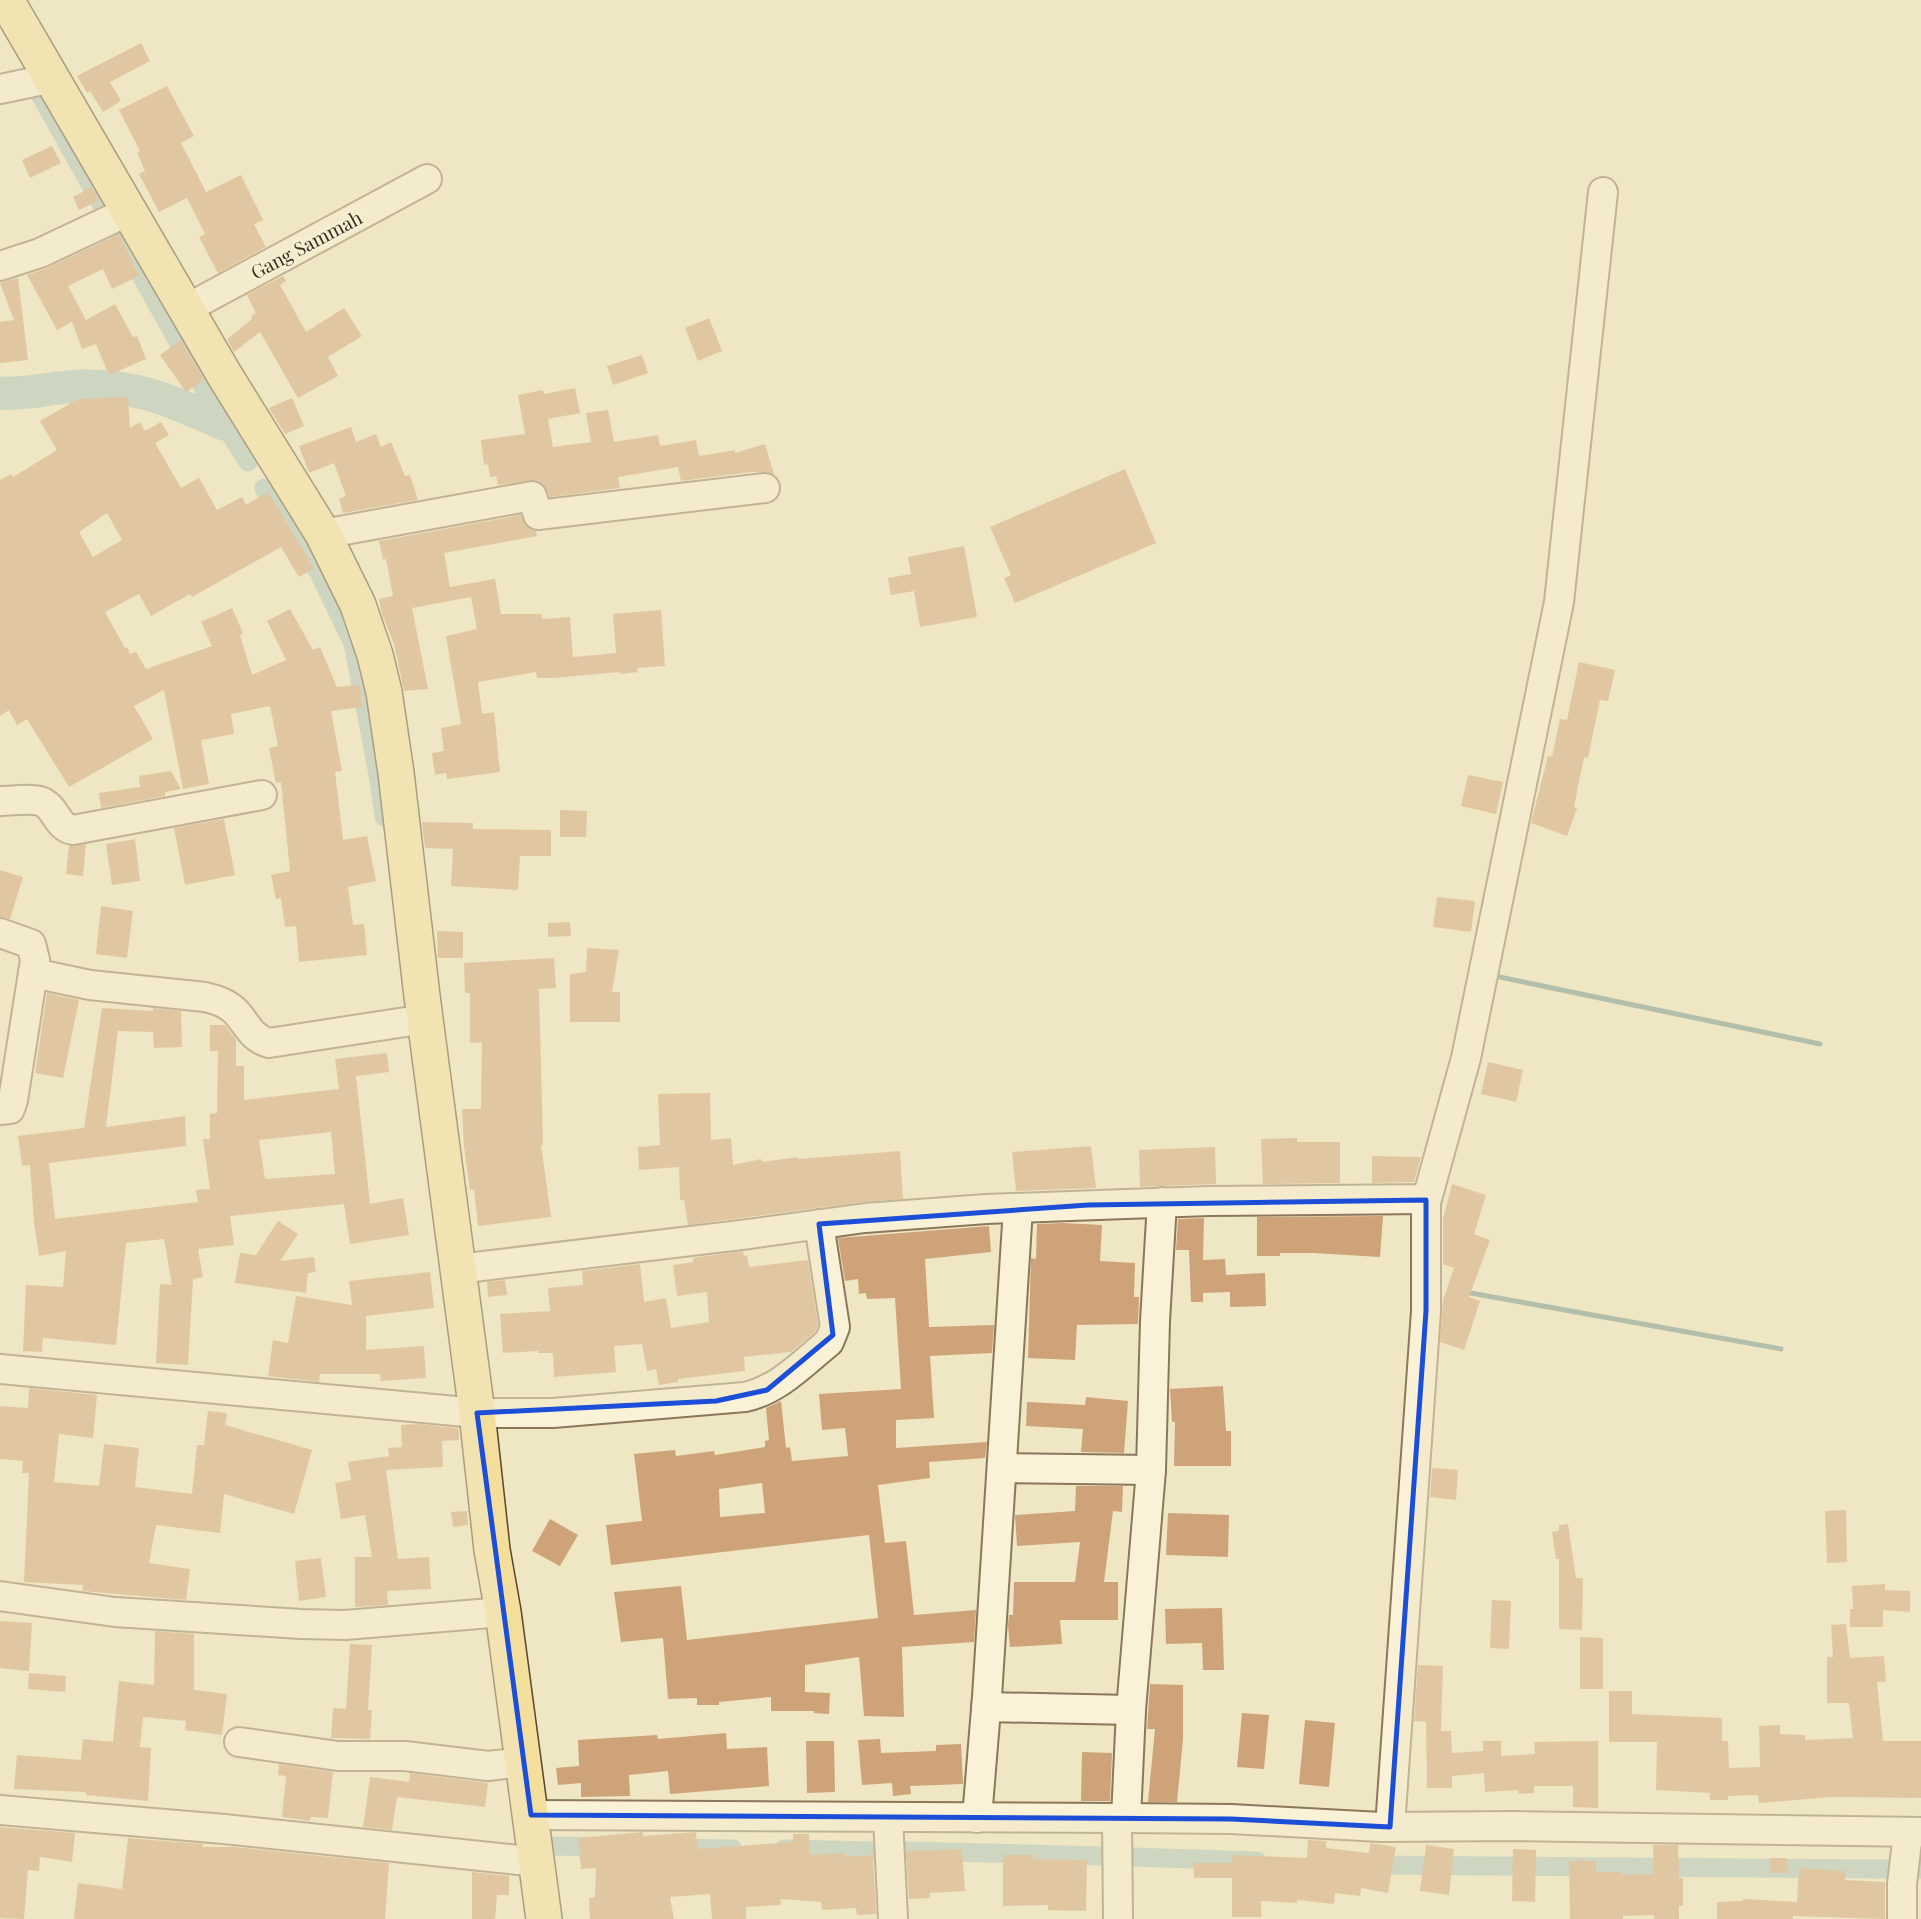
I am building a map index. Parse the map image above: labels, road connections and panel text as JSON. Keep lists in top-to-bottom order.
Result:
{
  "streets": {
    "street": ["Gang Sammah"]
  }
}
